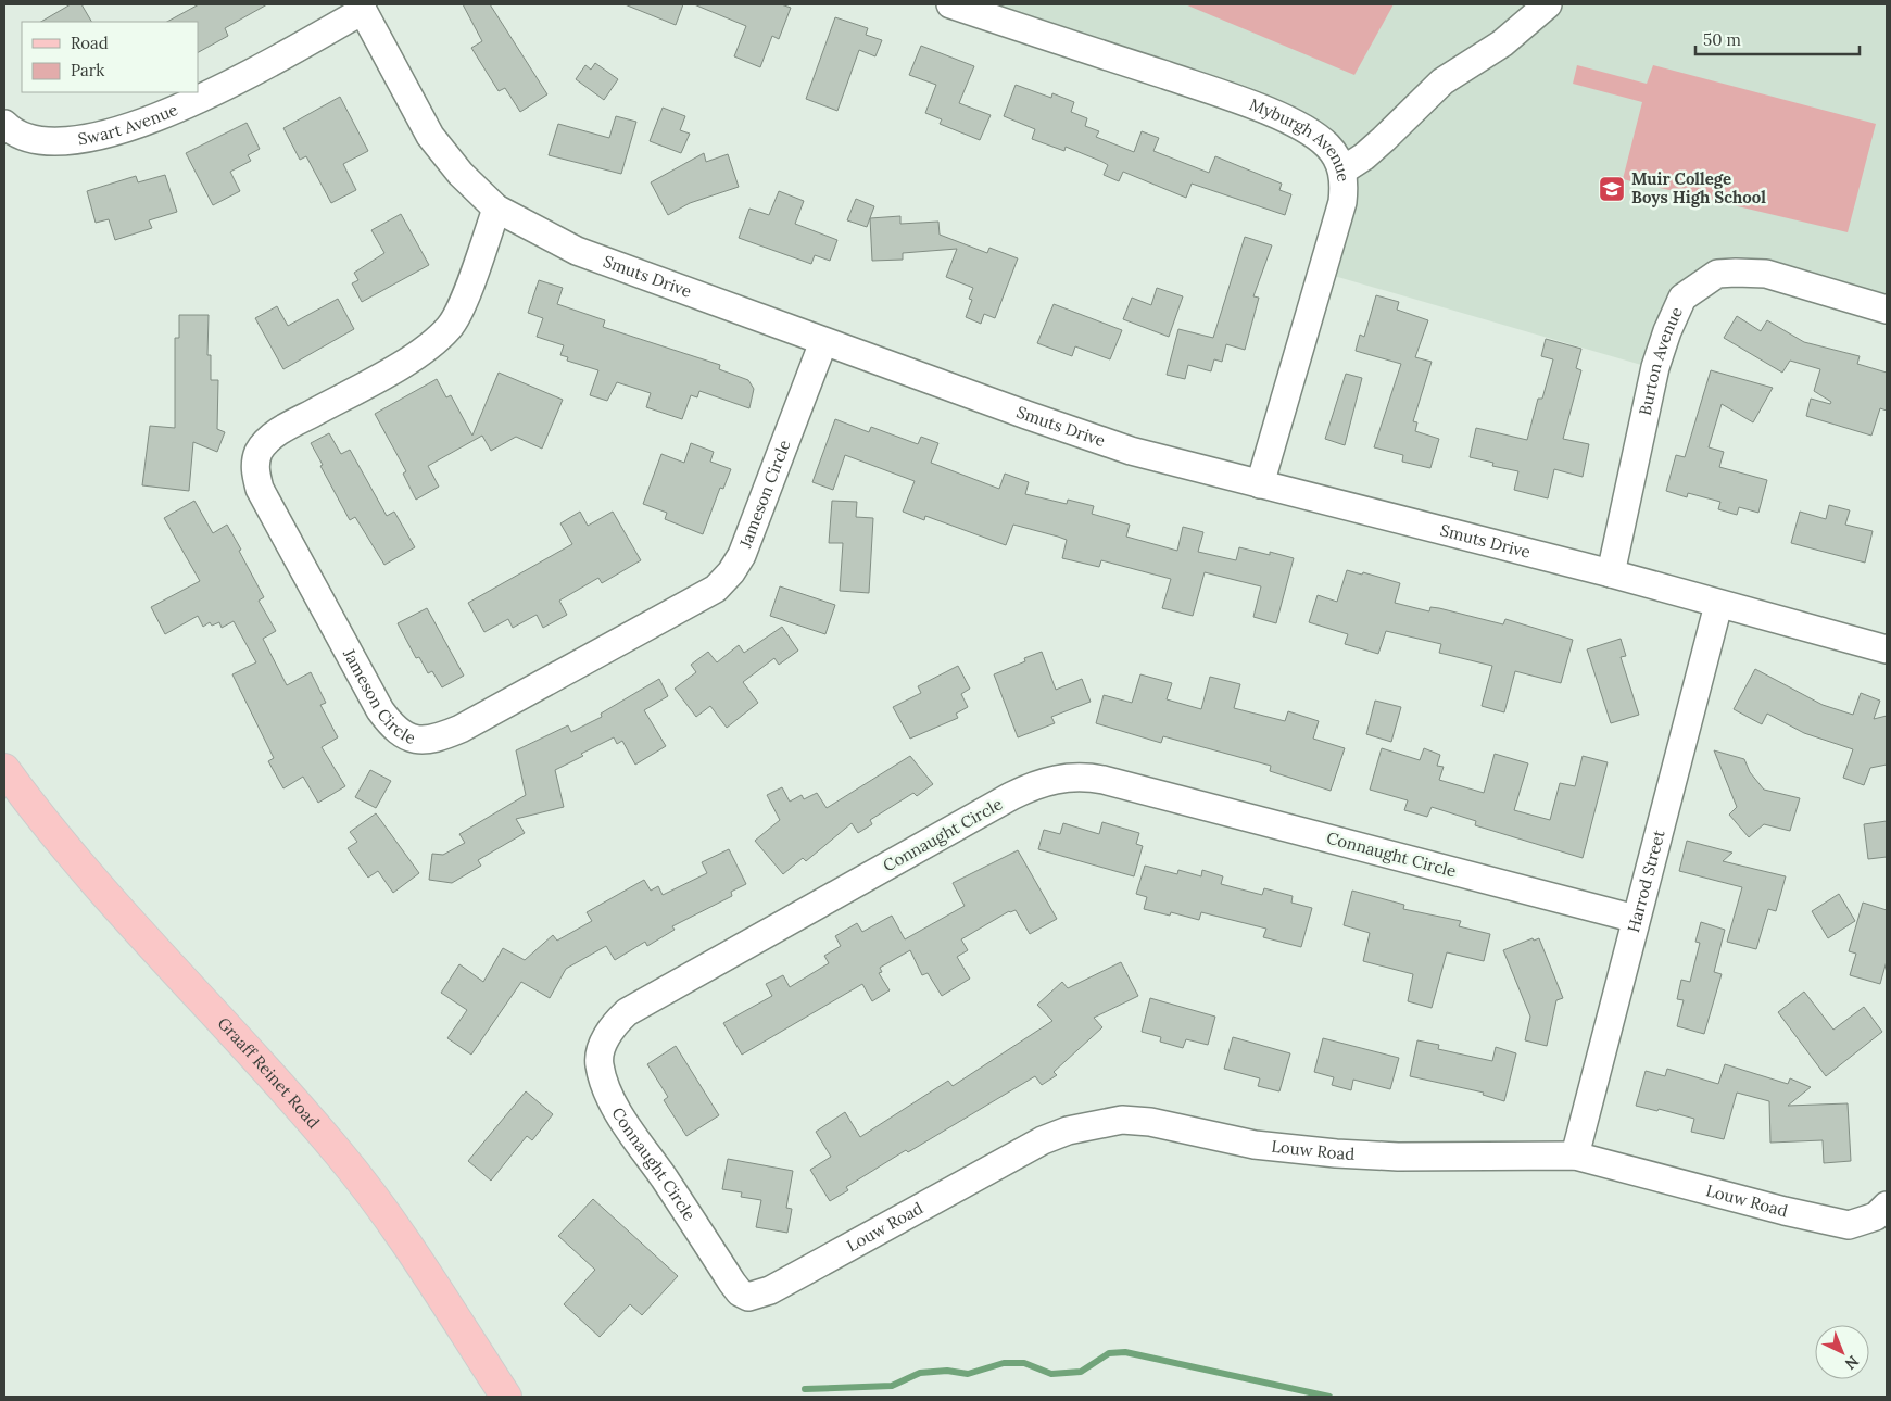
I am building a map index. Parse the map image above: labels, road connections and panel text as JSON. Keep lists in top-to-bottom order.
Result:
{
  "streets": {
    "main road": ["Graaff Reinet Road"],
    "street": [
      "Swart Avenue",
      "Myburgh Avenue",
      "Smuts Drive",
      "Burton Avenue",
      "Jameson Circle",
      "Connaught Circle",
      "Harrod Street",
      "Louw Road"
    ]
  },
  "crossings": [
    ["Swart Avenue", "Smuts Drive"],
    ["Myburgh Avenue", "Smuts Drive"],
    ["Smuts Drive", "Burton Avenue"],
    ["Smuts Drive", "Jameson Circle"],
    ["Smuts Drive", "Harrod Street"],
    ["Connaught Circle", "Harrod Street"],
    ["Connaught Circle", "Louw Road"],
    ["Harrod Street", "Louw Road"]
  ],
  "places": {
    "school or university": ["Muir College Boys High School"]
  },
  "legend": ["Road", "Park"],
  "scale_bar": "50 m",
  "north": "bottom right"
}
